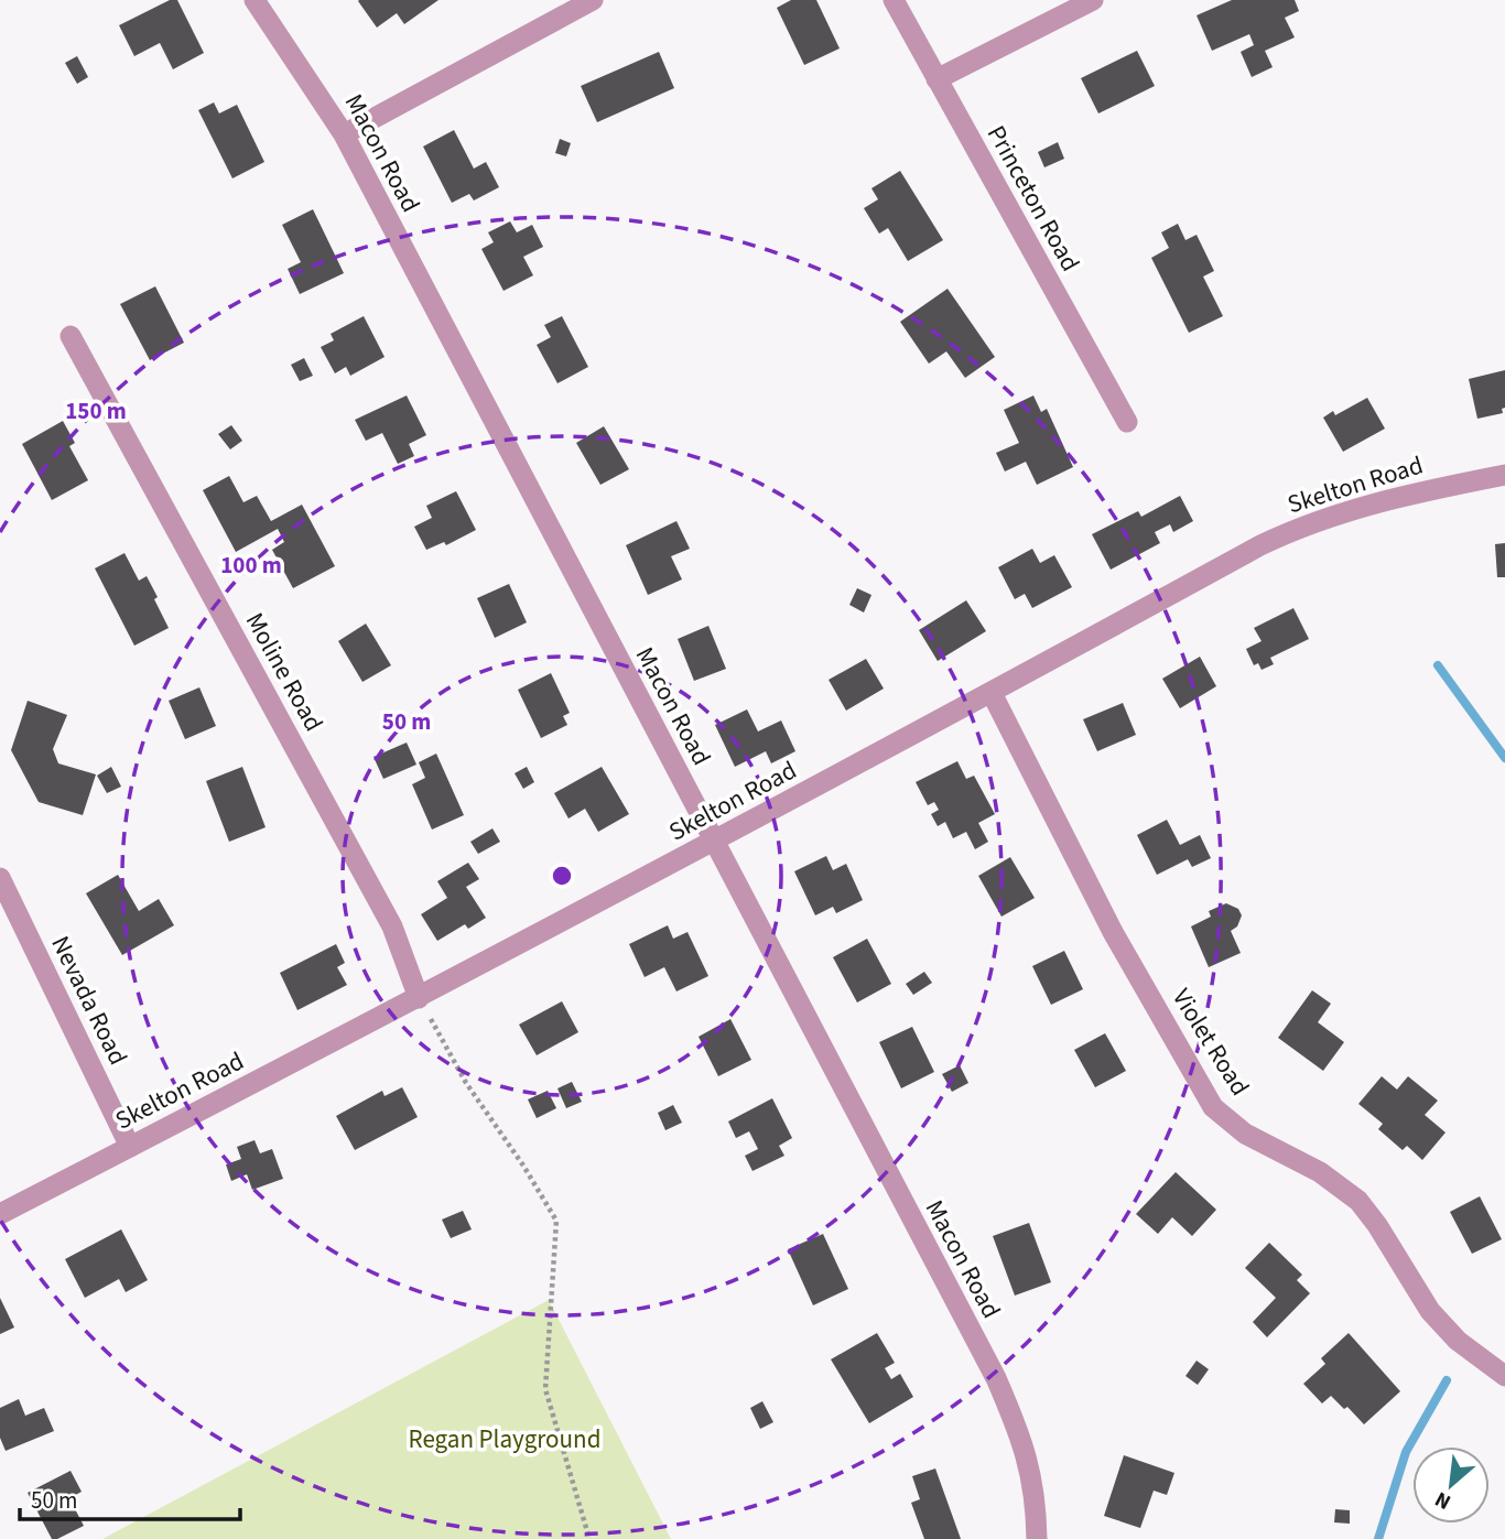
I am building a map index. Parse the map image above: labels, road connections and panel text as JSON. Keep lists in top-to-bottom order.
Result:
{
  "streets": {
    "street": [
      "Macon Road",
      "Princeton Road",
      "Skelton Road",
      "Moline Road",
      "Nevada Road",
      "Violet Road"
    ]
  },
  "crossings": [
    ["Macon Road", "Skelton Road"],
    ["Skelton Road", "Moline Road"],
    ["Skelton Road", "Nevada Road"],
    ["Skelton Road", "Violet Road"]
  ],
  "parks": ["Regan Playground"],
  "scale_bar": "50 m",
  "north": "bottom left",
  "rings": ["150 m", "100 m", "50 m"]
}
